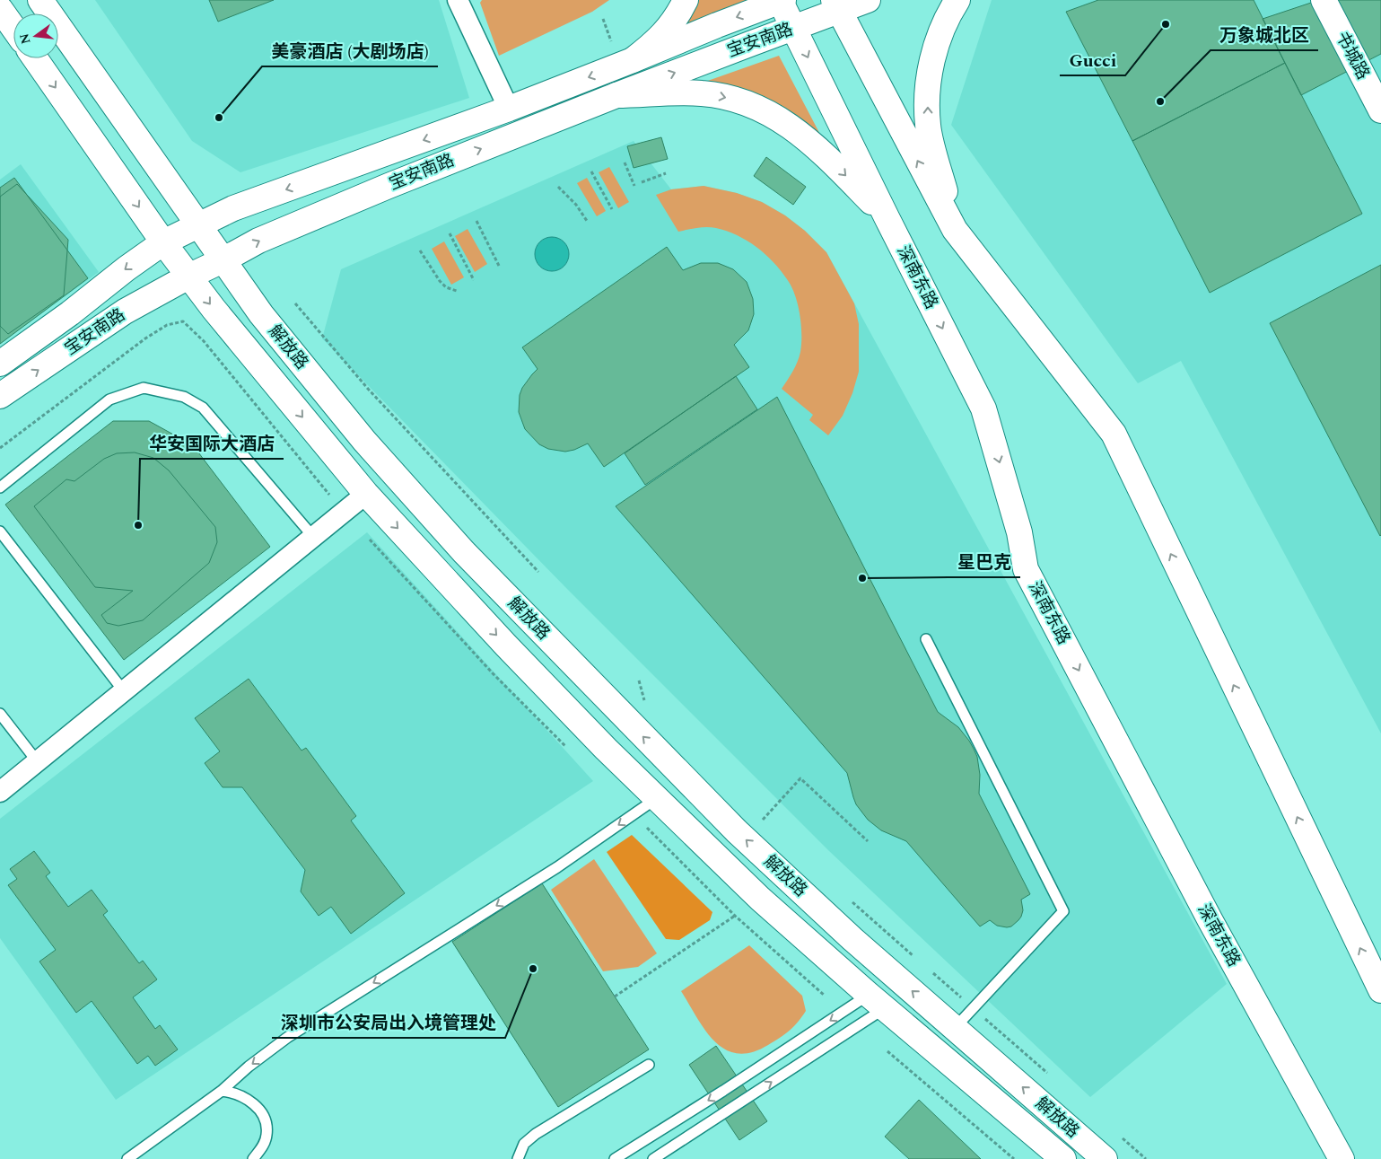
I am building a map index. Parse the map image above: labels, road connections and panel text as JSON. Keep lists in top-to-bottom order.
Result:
{
  "streets": {
    "street": [
      "宝安南路",
      "书城路",
      "深南东路",
      "解放路"
    ]
  },
  "crossings": [
    ["宝安南路", "深南东路"],
    ["宝安南路", "解放路"]
  ],
  "places": [
    "Gucci",
    "万象城北区",
    "美豪酒店 (大剧场店)",
    "华安国际大酒店",
    "星巴克",
    "深圳市公安局出入境管理处"
  ],
  "north": "left"
}
